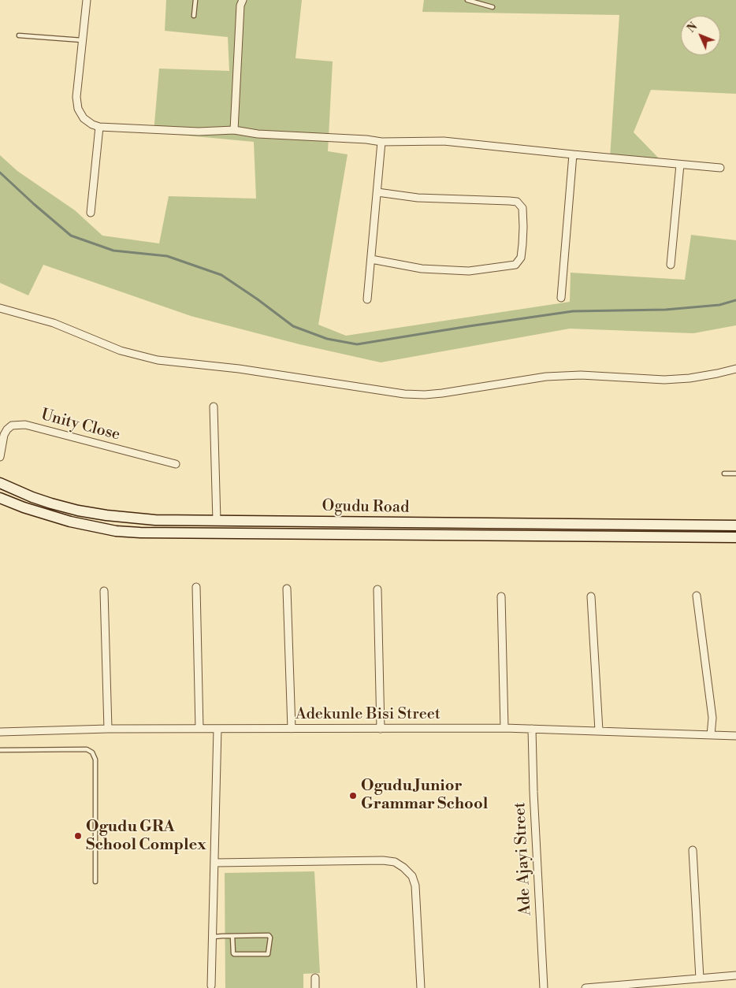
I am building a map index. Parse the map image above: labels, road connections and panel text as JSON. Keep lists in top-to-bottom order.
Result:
{
  "streets": {
    "main road": ["Ogudu Road"],
    "street": ["Unity Close", "Adekunle Bisi Street", "Ade Ajayi Street"]
  },
  "crossings": [
    ["Adekunle Bisi Street", "Ade Ajayi Street"]
  ],
  "places": ["Ogudu Junior Grammar School", "Ogudu GRA School Complex"],
  "north": "top left"
}
